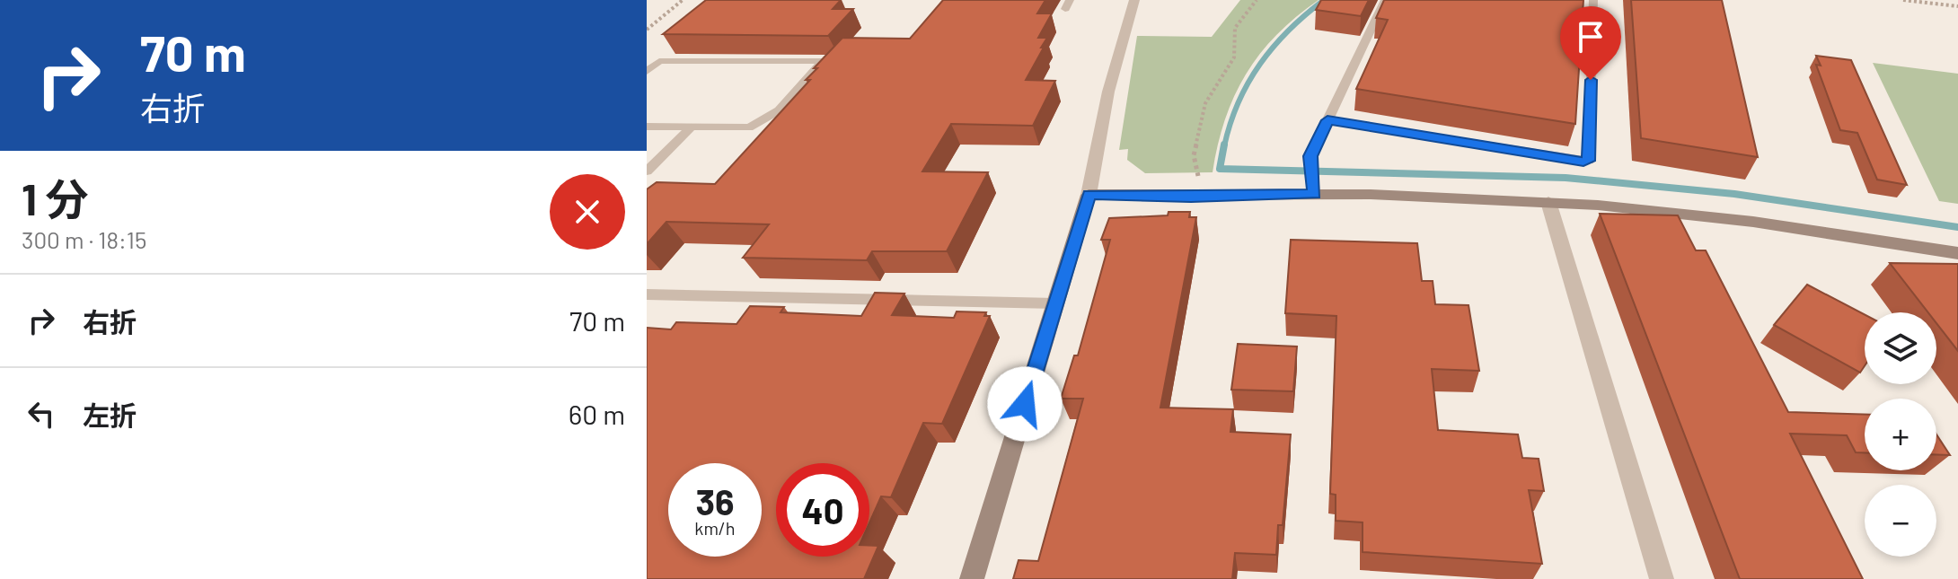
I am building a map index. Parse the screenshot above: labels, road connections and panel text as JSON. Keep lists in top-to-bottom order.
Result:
{
  "page": {
    "turn": ["70 m", "右折"],
    "heading": ["1 分", "300 m · 18:15"],
    "list": [
      {
        "name": "右折",
        "value": "70 m"
      },
      {
        "name": "左折",
        "value": "60 m"
      }
    ],
    "map_buttons": ["+", "−"],
    "speed": "36 km/h",
    "limit": "40"
  }
}
